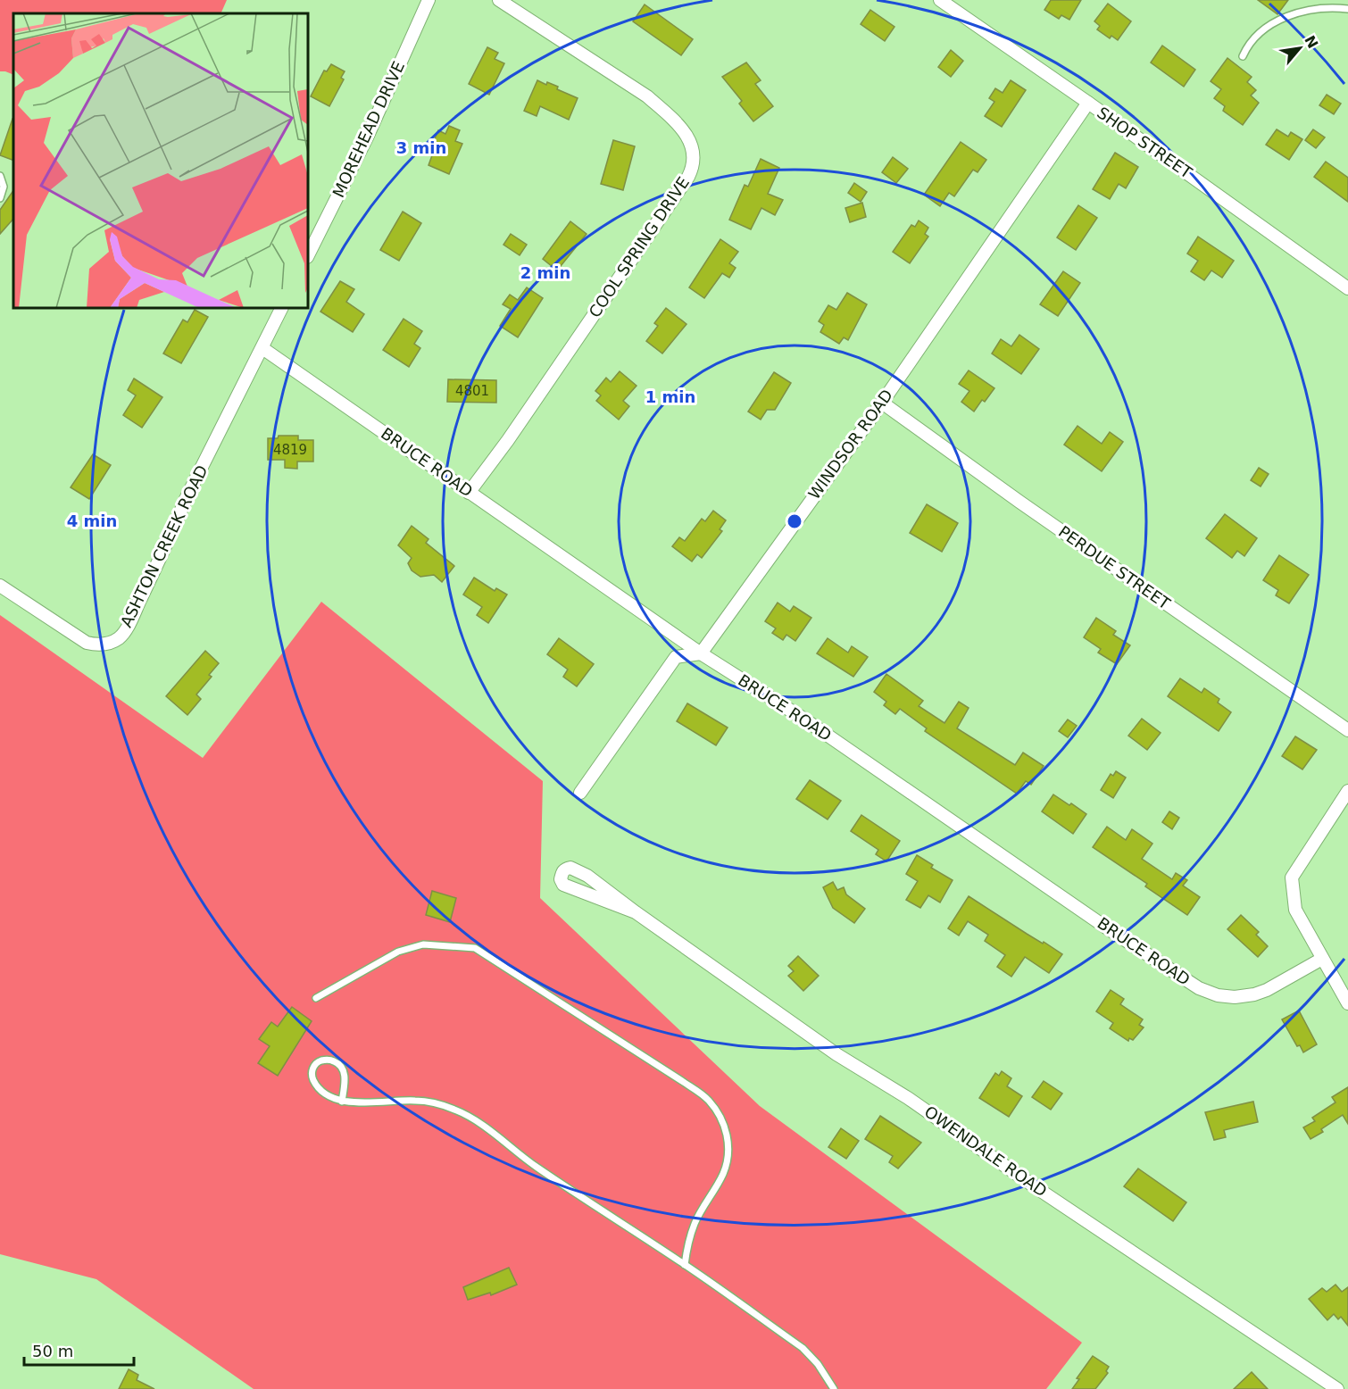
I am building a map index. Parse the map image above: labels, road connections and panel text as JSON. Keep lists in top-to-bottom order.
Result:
{
  "streets": {
    "street": [
      "MOREHEAD DRIVE",
      "SHOP STREET",
      "COOL SPRING DRIVE",
      "WINDSOR ROAD",
      "BRUCE ROAD",
      "ASHTON CREEK ROAD",
      "PERDUE STREET",
      "OWENDALE ROAD"
    ]
  },
  "crossings": [
    ["SHOP STREET", "WINDSOR ROAD"],
    ["COOL SPRING DRIVE", "BRUCE ROAD"],
    ["WINDSOR ROAD", "BRUCE ROAD"],
    ["WINDSOR ROAD", "PERDUE STREET"],
    ["BRUCE ROAD", "ASHTON CREEK ROAD"]
  ],
  "house_numbers": ["4801", "4819"],
  "scale_bar": "50 m",
  "north": "top right",
  "rings": [
    "3 min",
    "2 min",
    "1 min",
    "4 min"
  ]
}
